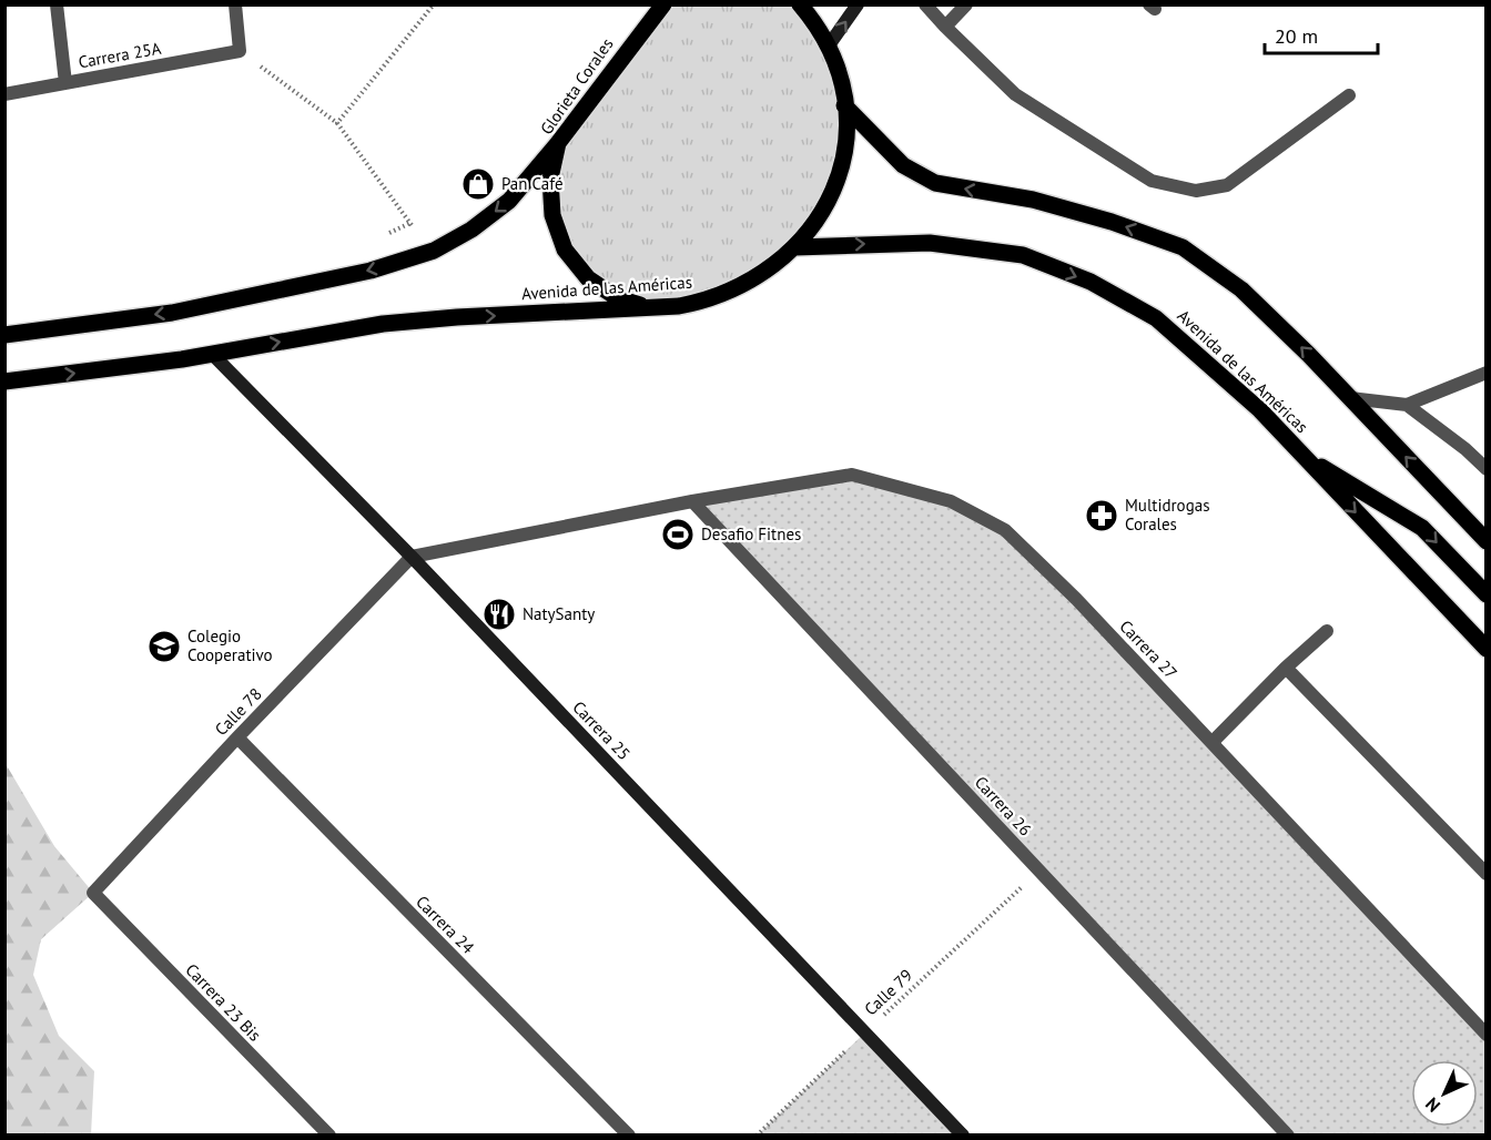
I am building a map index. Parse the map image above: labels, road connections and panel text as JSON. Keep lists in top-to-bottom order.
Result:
{
  "streets": {
    "main road": ["Glorieta Corales", "Avenida de las Américas"],
    "street": [
      "Carrera 25A",
      "Carrera 27",
      "Calle 78",
      "Carrera 25",
      "Carrera 26",
      "Carrera 24",
      "Carrera 23 Bis"
    ],
    "path": ["Calle 79"]
  },
  "crossings": [
    ["Glorieta Corales", "Avenida de las Américas"],
    ["Avenida de las Américas", "Carrera 25"],
    ["Carrera 27", "Calle 78"],
    ["Carrera 27", "Carrera 25"],
    ["Carrera 27", "Carrera 26"],
    ["Calle 78", "Carrera 25"],
    ["Calle 78", "Carrera 24"],
    ["Calle 78", "Carrera 23 Bis"],
    ["Carrera 25", "Calle 79"],
    ["Carrera 26", "Calle 79"]
  ],
  "places": {
    "shop": ["Pan Café"],
    "pharmacy": ["Multidrogas Corales"],
    "sports": ["Desafio Fitnes"],
    "restaurant": ["NatySanty"],
    "school or university": ["Colegio Cooperativo"]
  },
  "scale_bar": "20 m",
  "north": "bottom left"
}
